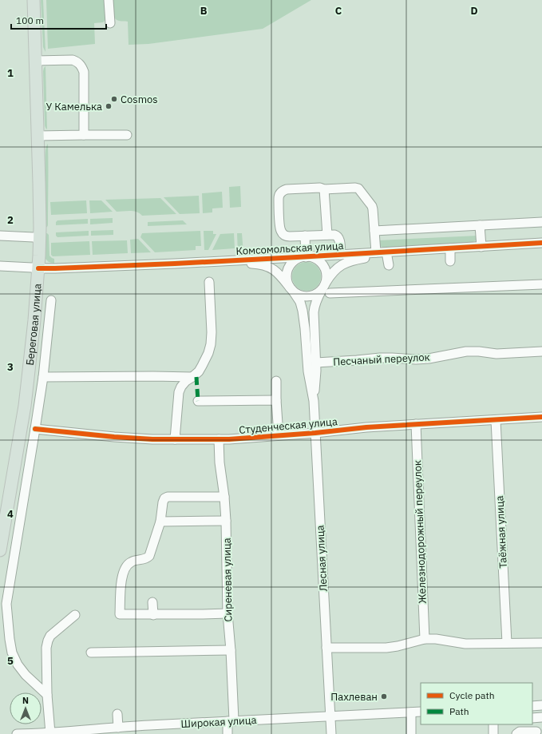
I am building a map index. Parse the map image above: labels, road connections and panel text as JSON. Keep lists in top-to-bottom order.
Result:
{
  "streets": {
    "main road": ["Береговая улица"],
    "street": [
      "Комсомольская улица",
      "Песчаный переулок",
      "Студенческая улица",
      "Железнодорожный переулок",
      "Таёжная улица",
      "Лесная улица",
      "Сиреневая улица",
      "Широкая улица"
    ]
  },
  "crossings": [
    ["Комсомольская улица", "Береговая улица"],
    ["Комсомольская улица", "Лесная улица"],
    ["Песчаный переулок", "Лесная улица"],
    ["Студенческая улица", "Железнодорожный переулок"],
    ["Студенческая улица", "Таёжная улица"],
    ["Студенческая улица", "Лесная улица"],
    ["Студенческая улица", "Сиреневая улица"],
    ["Лесная улица", "Широкая улица"],
    ["Сиреневая улица", "Широкая улица"]
  ],
  "places": ["Cosmos", "У Камелька", "Пахлеван"],
  "legend": ["Cycle path", "Path"],
  "scale_bar": "100 m",
  "north": "top",
  "grid": {
    "columns": ["B", "C", "D"],
    "rows": [
      "1",
      "2",
      "3",
      "4",
      "5"
    ]
  }
}
